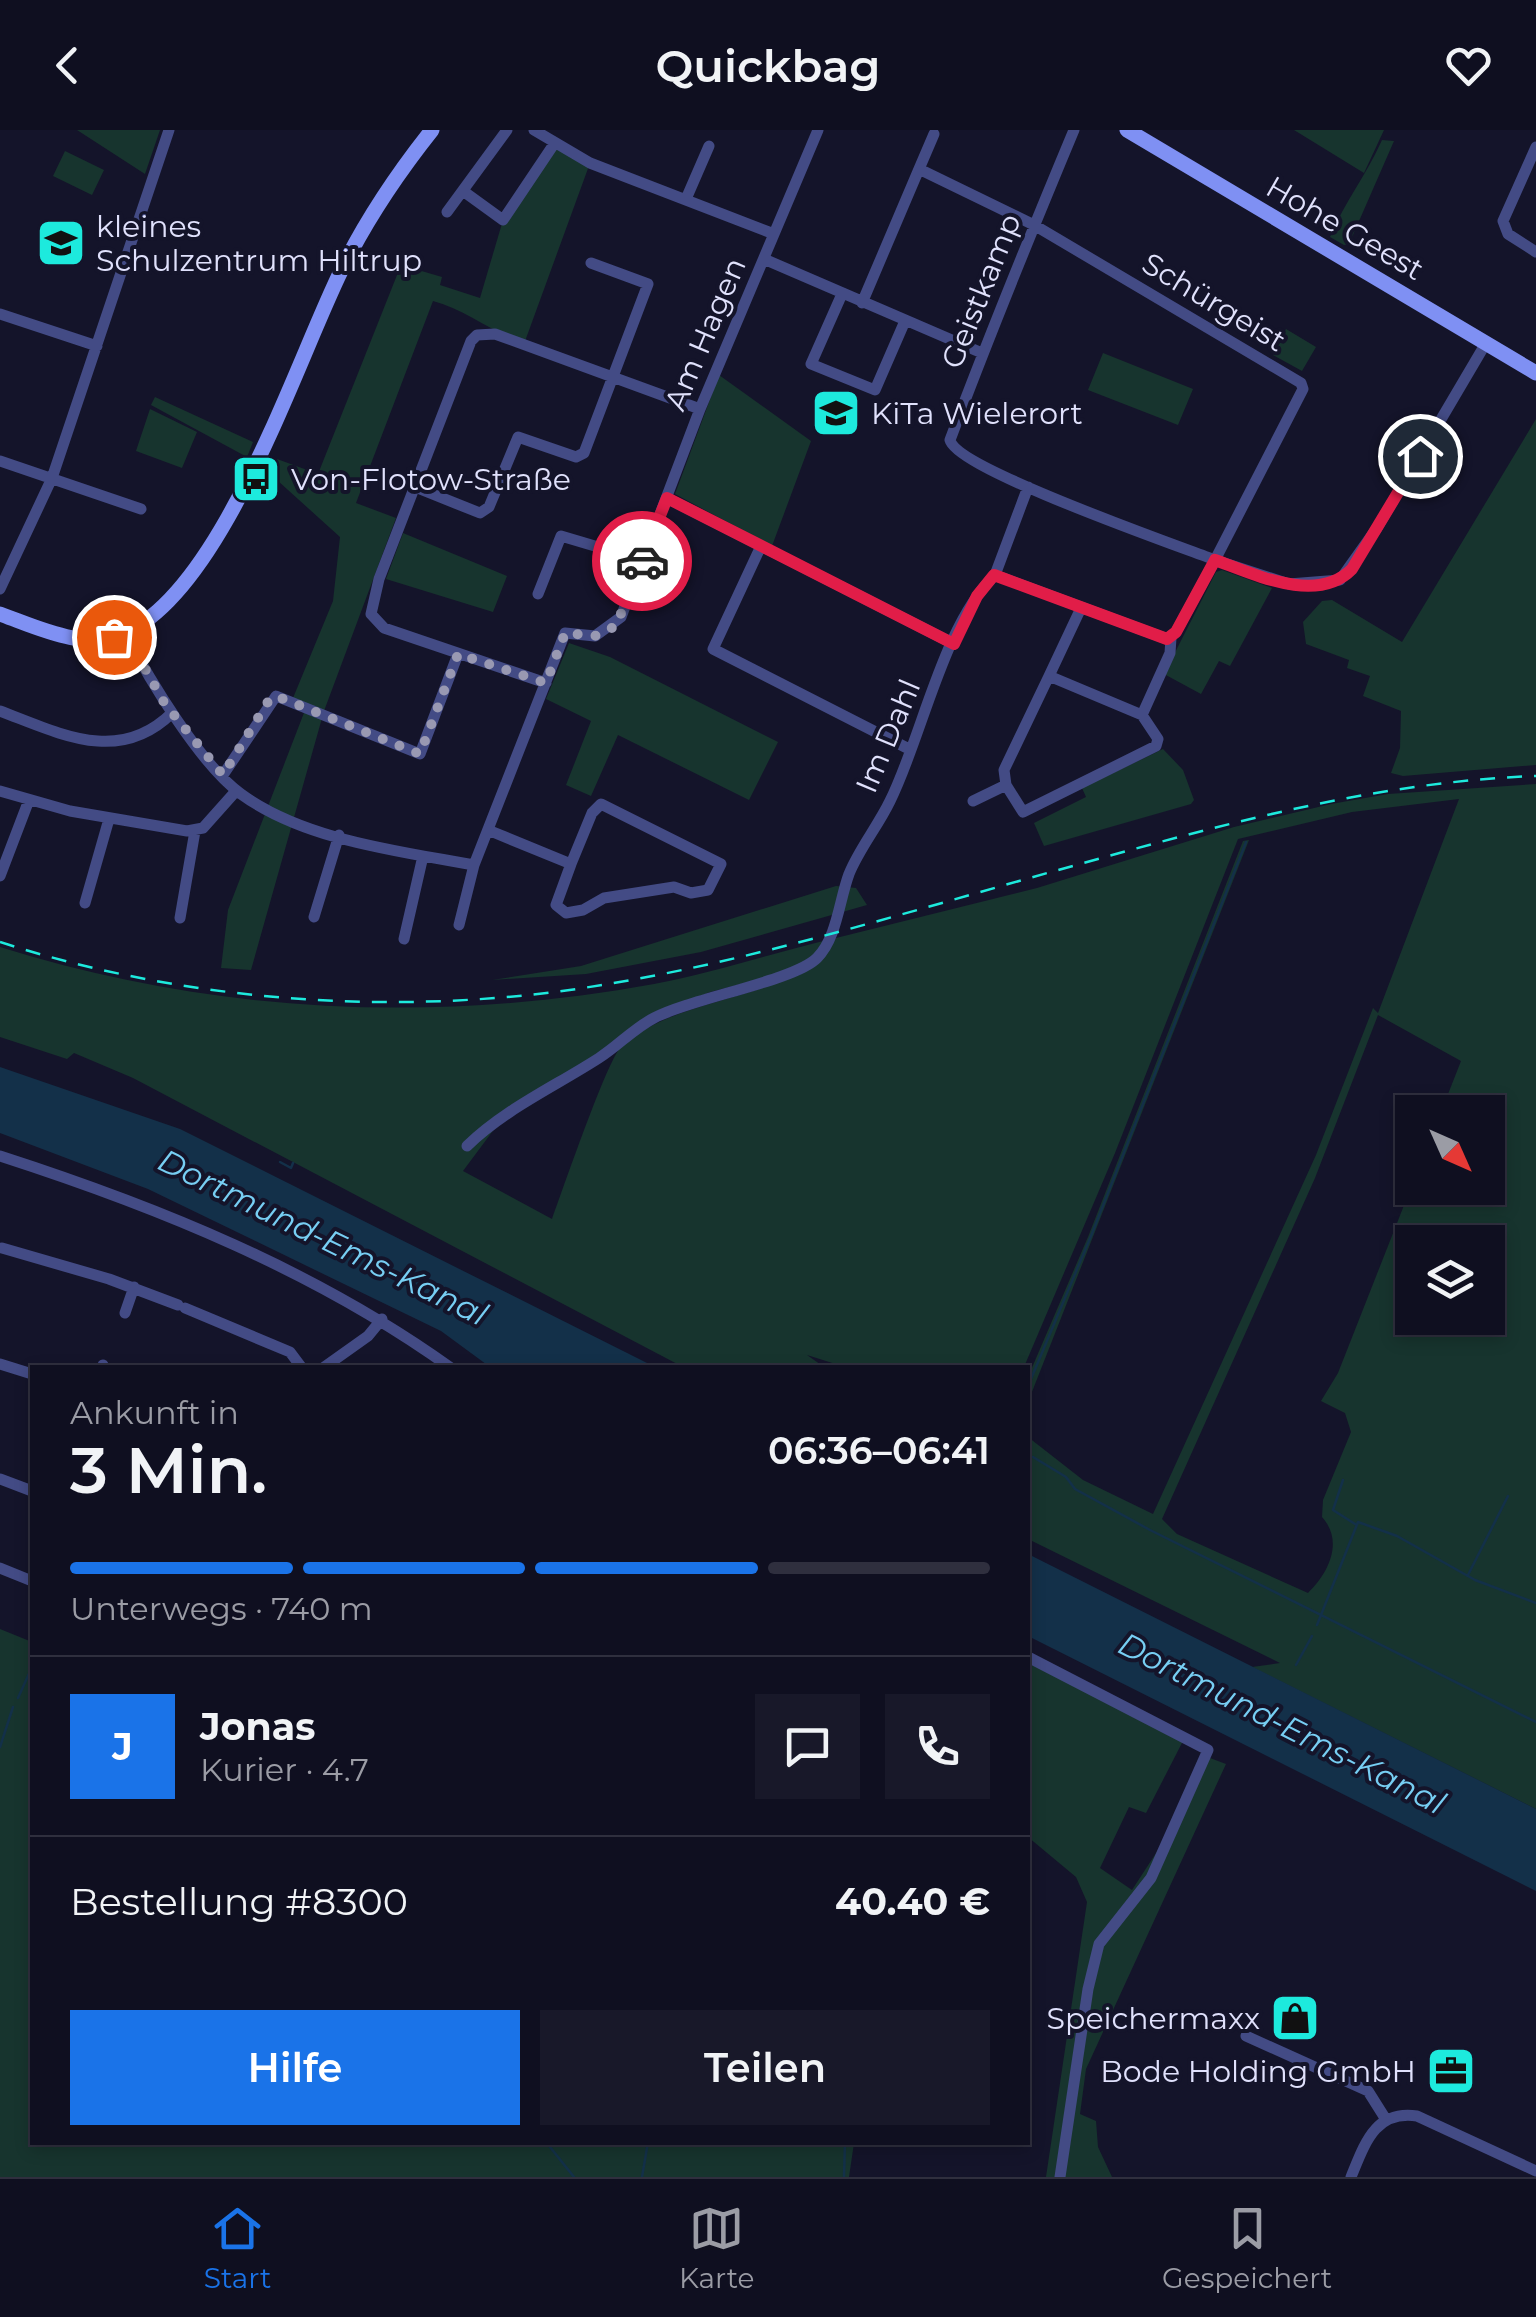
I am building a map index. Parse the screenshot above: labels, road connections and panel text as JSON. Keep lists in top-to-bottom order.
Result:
{
  "streets": {
    "street": [
      "Hohe Geest",
      "Geistkamp",
      "Schürgeist",
      "Am Hagen",
      "Im Dahl"
    ]
  },
  "crossings": [
    ["Geistkamp", "Schürgeist"]
  ],
  "water": ["Dortmund-Ems-Kanal"],
  "places": {
    "school or university": ["kleines Schulzentrum Hiltrup", "KiTa Wielerort"],
    "bus stop": ["Von-Flotow-Straße"],
    "shop": ["Speichermaxx"],
    "office": ["Bode Holding GmbH"]
  },
  "north": "bottom right",
  "page": {
    "header": "Quickbag",
    "heading": ["3 Min.", "Ankunft in", "06:36–06:41"],
    "panel": [
      "Jonas",
      "Kurier · 4.7",
      "Bestellung #8300",
      "40.40 €"
    ],
    "bar": "Unterwegs · 740 m",
    "round": "J",
    "buttons": ["Hilfe", "Teilen"],
    "tabs": ["Start", "Karte", "Gespeichert"]
  }
}
